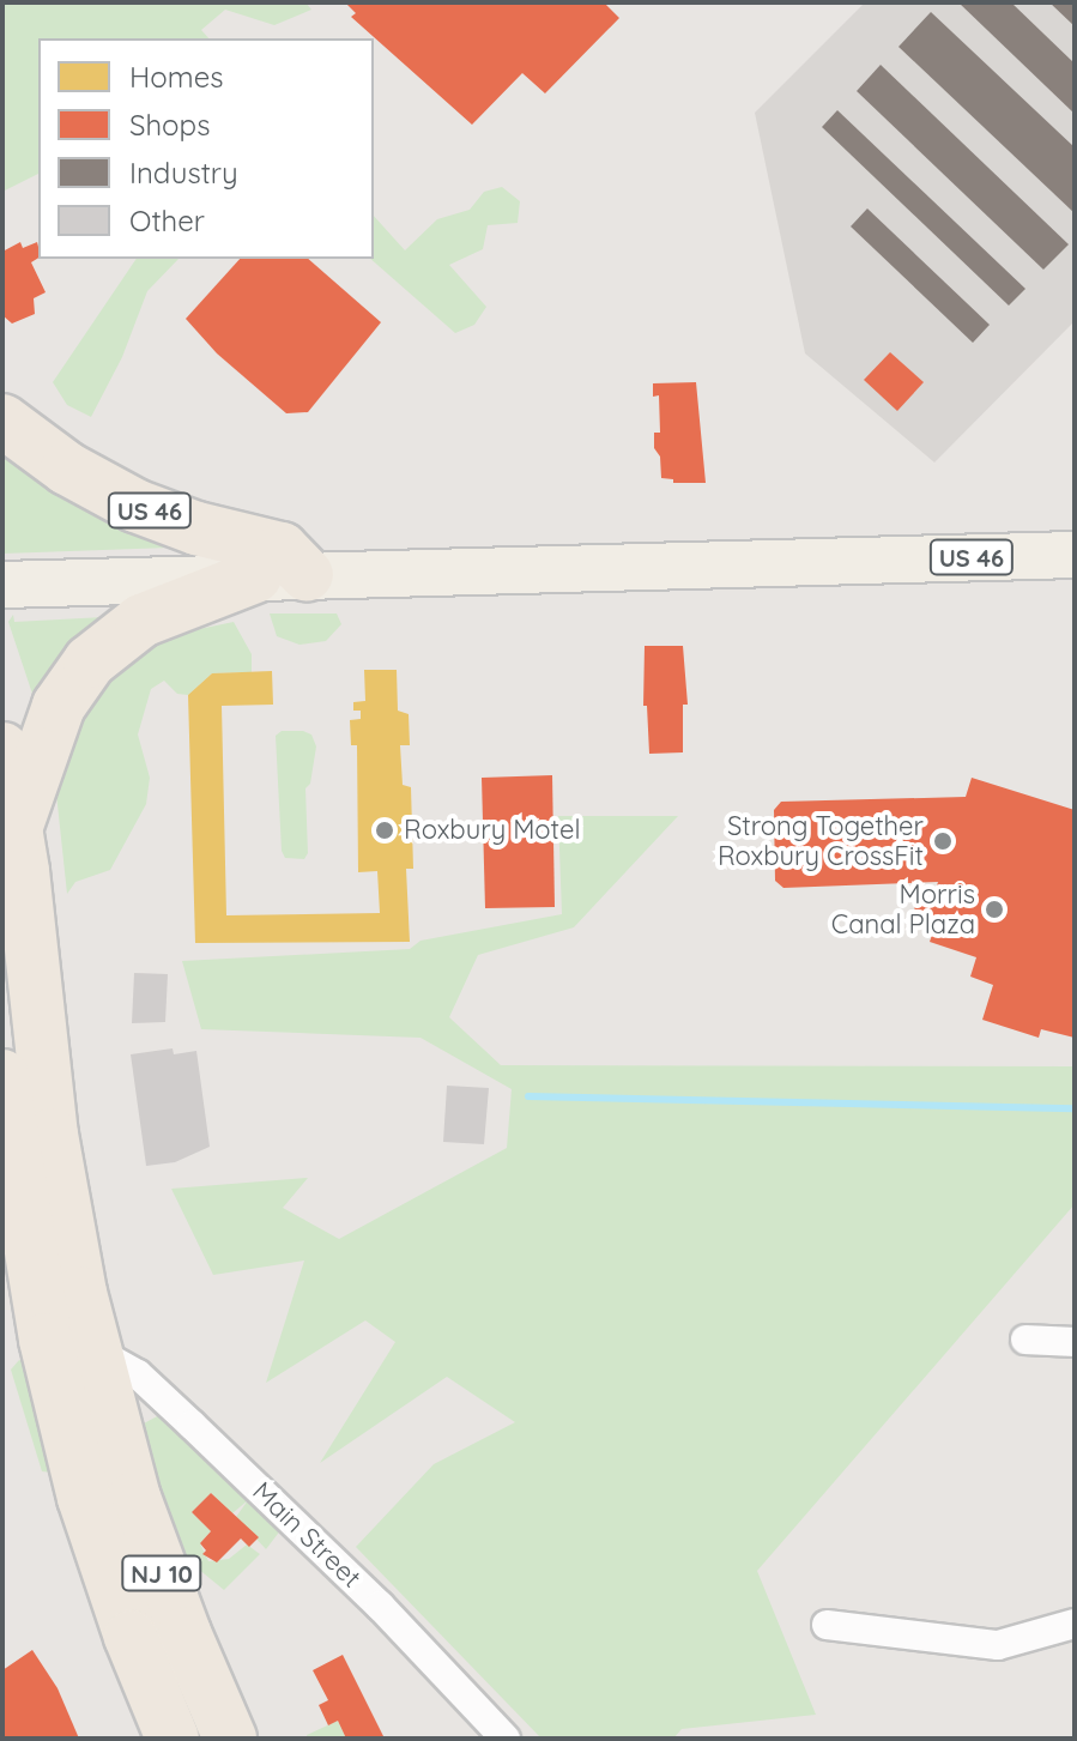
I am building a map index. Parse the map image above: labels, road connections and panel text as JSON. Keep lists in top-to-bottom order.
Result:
{
  "streets": {
    "highway": ["US 46", "NJ 10"],
    "street": ["Main Street"]
  },
  "crossings": [
    ["Main Street", "NJ 10"]
  ],
  "places": ["Roxbury Motel", "Strong Together Roxbury CrossFit", "Morris Canal Plaza"],
  "legend": [
    "Homes",
    "Shops",
    "Industry",
    "Other"
  ]
}
